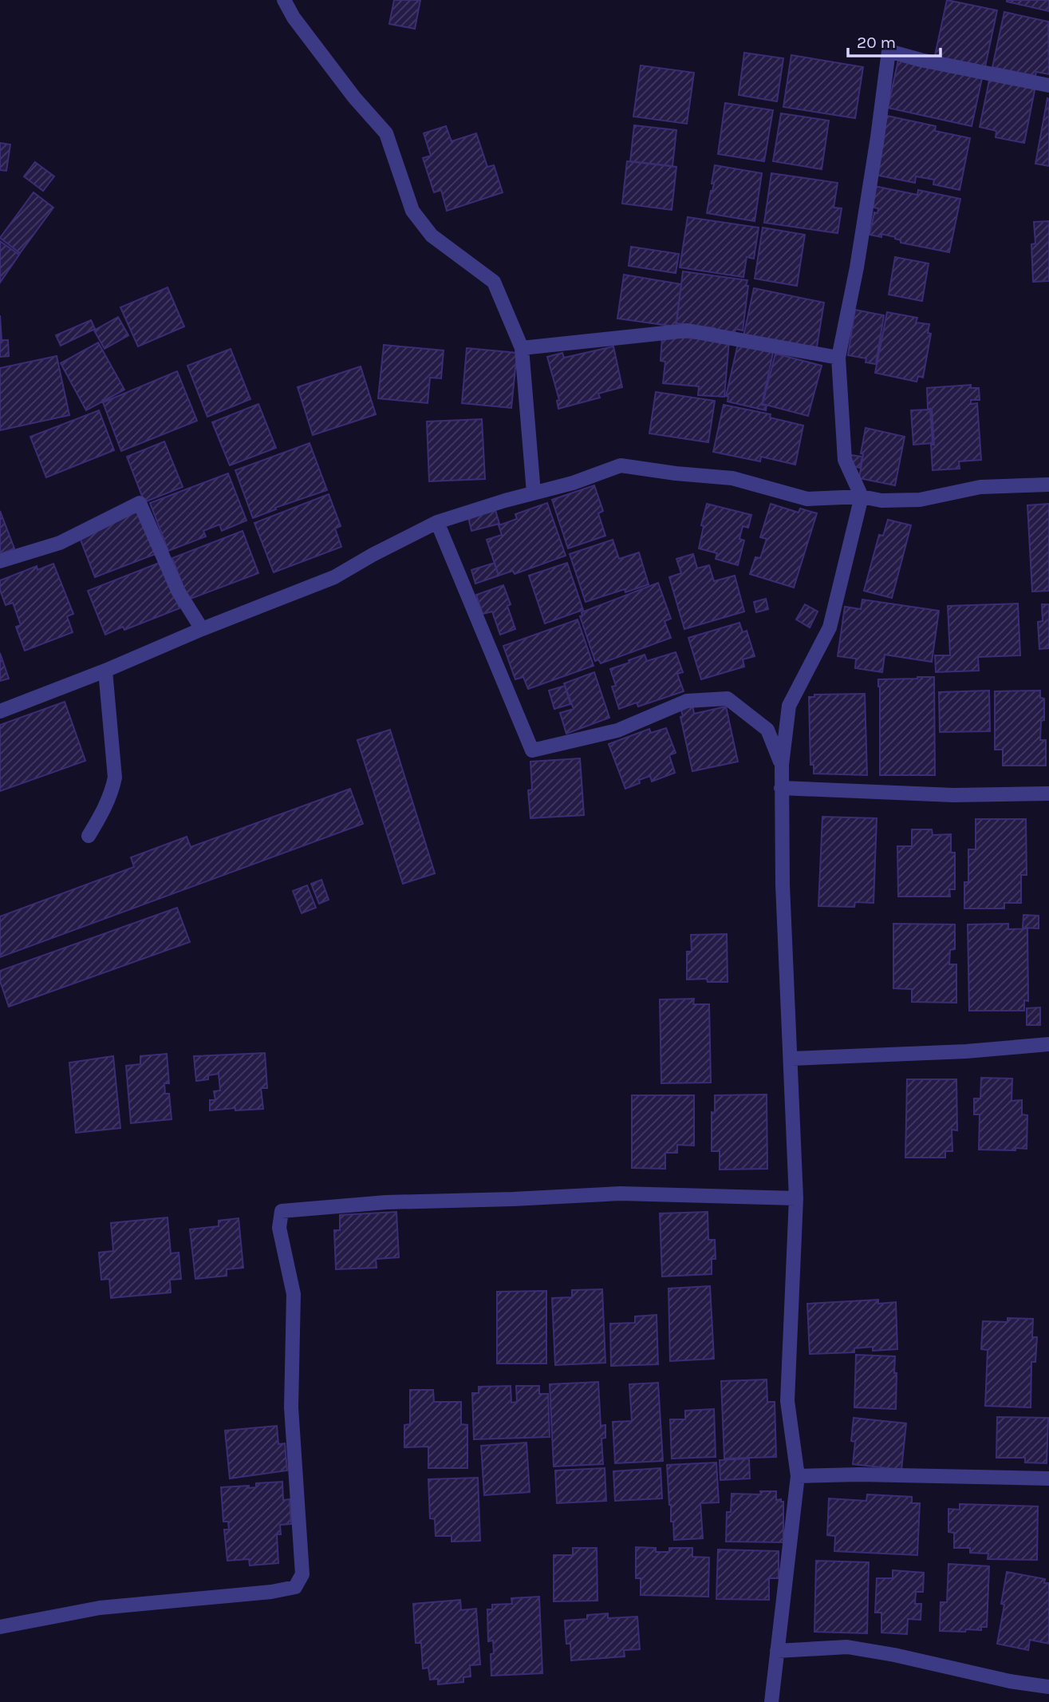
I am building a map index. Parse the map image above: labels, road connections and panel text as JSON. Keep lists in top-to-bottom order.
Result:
{
  "scale_bar": "20 m"
}
